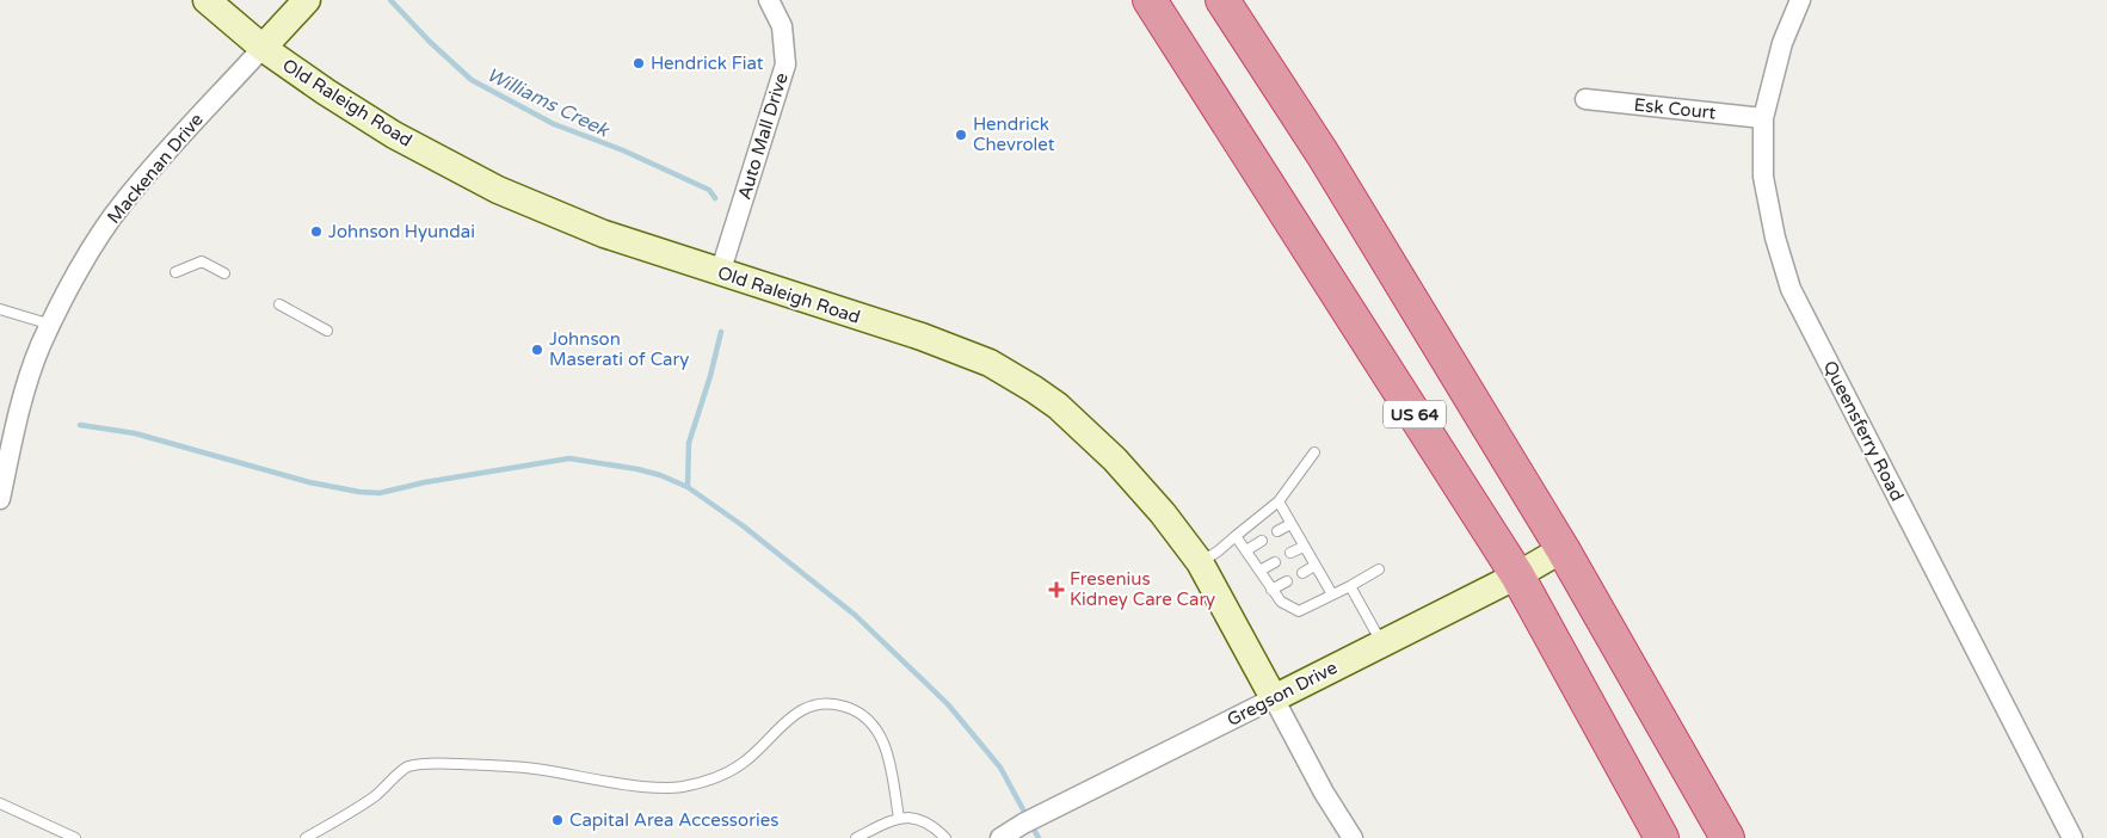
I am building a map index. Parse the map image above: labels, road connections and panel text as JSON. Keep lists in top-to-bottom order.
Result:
{
  "streets": {
    "highway": ["US 64"],
    "street": [
      "Old Raleigh Road",
      "Esk Court",
      "Auto Mall Drive",
      "Mackenan Drive",
      "Queensferry Road",
      "Gregson Drive"
    ]
  },
  "crossings": [
    ["Old Raleigh Road", "Auto Mall Drive"],
    ["Old Raleigh Road", "Mackenan Drive"],
    ["Old Raleigh Road", "Gregson Drive"],
    ["Esk Court", "Queensferry Road"],
    ["US 64", "Gregson Drive"]
  ],
  "water": ["Williams Creek"],
  "places": {
    "other": [
      "Hendrick Fiat",
      "Hendrick Chevrolet",
      "Johnson Hyundai",
      "Johnson Maserati of Cary",
      "Capital Area Accessories"
    ],
    "health": ["Fresenius Kidney Care Cary"]
  }
}
